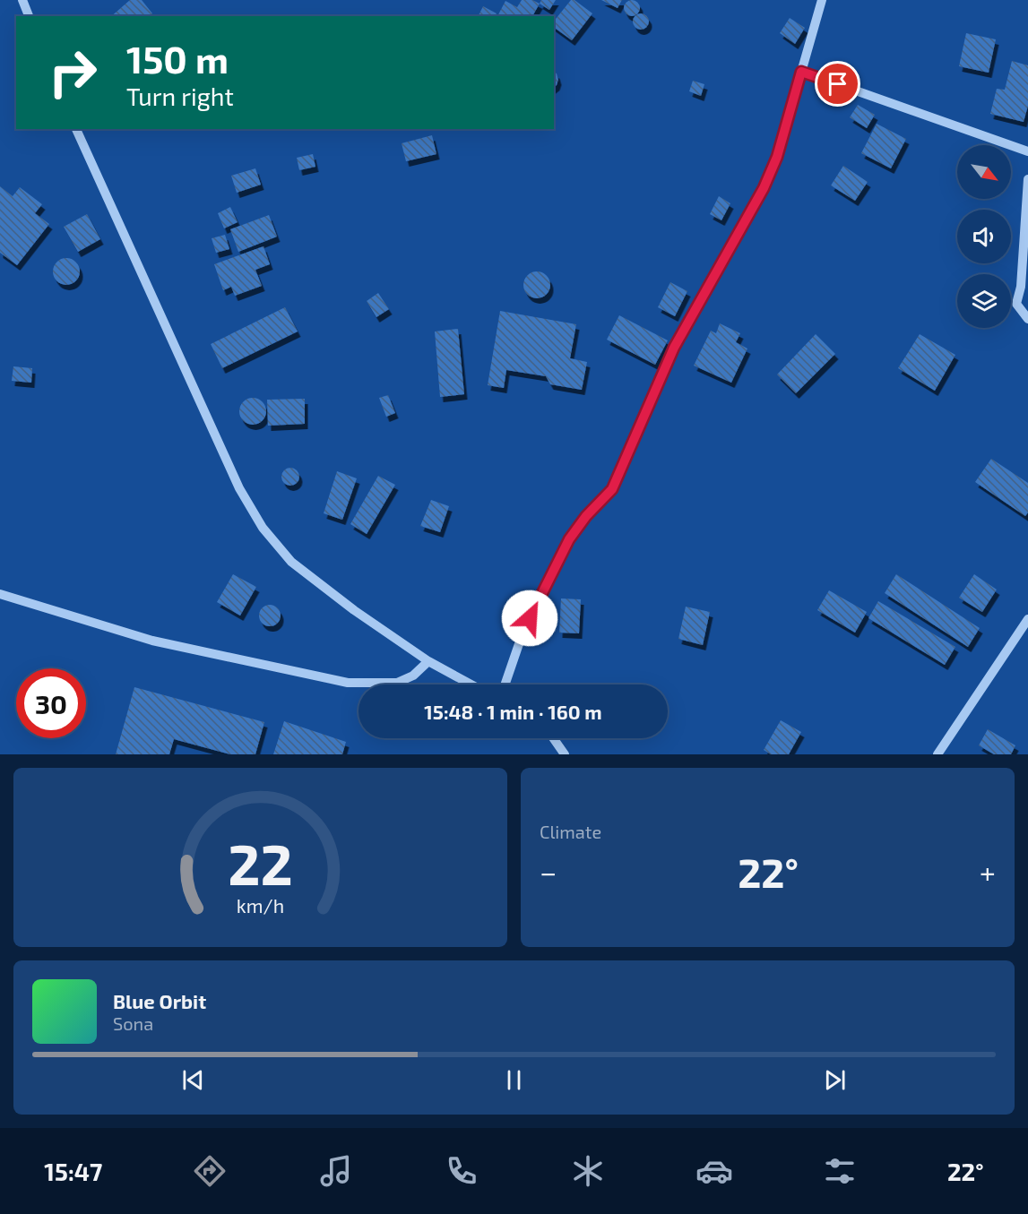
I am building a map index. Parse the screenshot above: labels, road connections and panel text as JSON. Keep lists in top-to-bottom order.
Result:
{
  "north": "bottom right",
  "page": {
    "turn": ["150 m", "Turn right"],
    "limit": "30",
    "trip": "15:48 · 1 min · 160 m",
    "tile": "Climate",
    "heat": ["−", "22°", "+"],
    "song": ["Blue Orbit", "Sona"],
    "tabs": ["15:47", "22°"],
    "gauge": ["22", "km/h"]
  }
}
